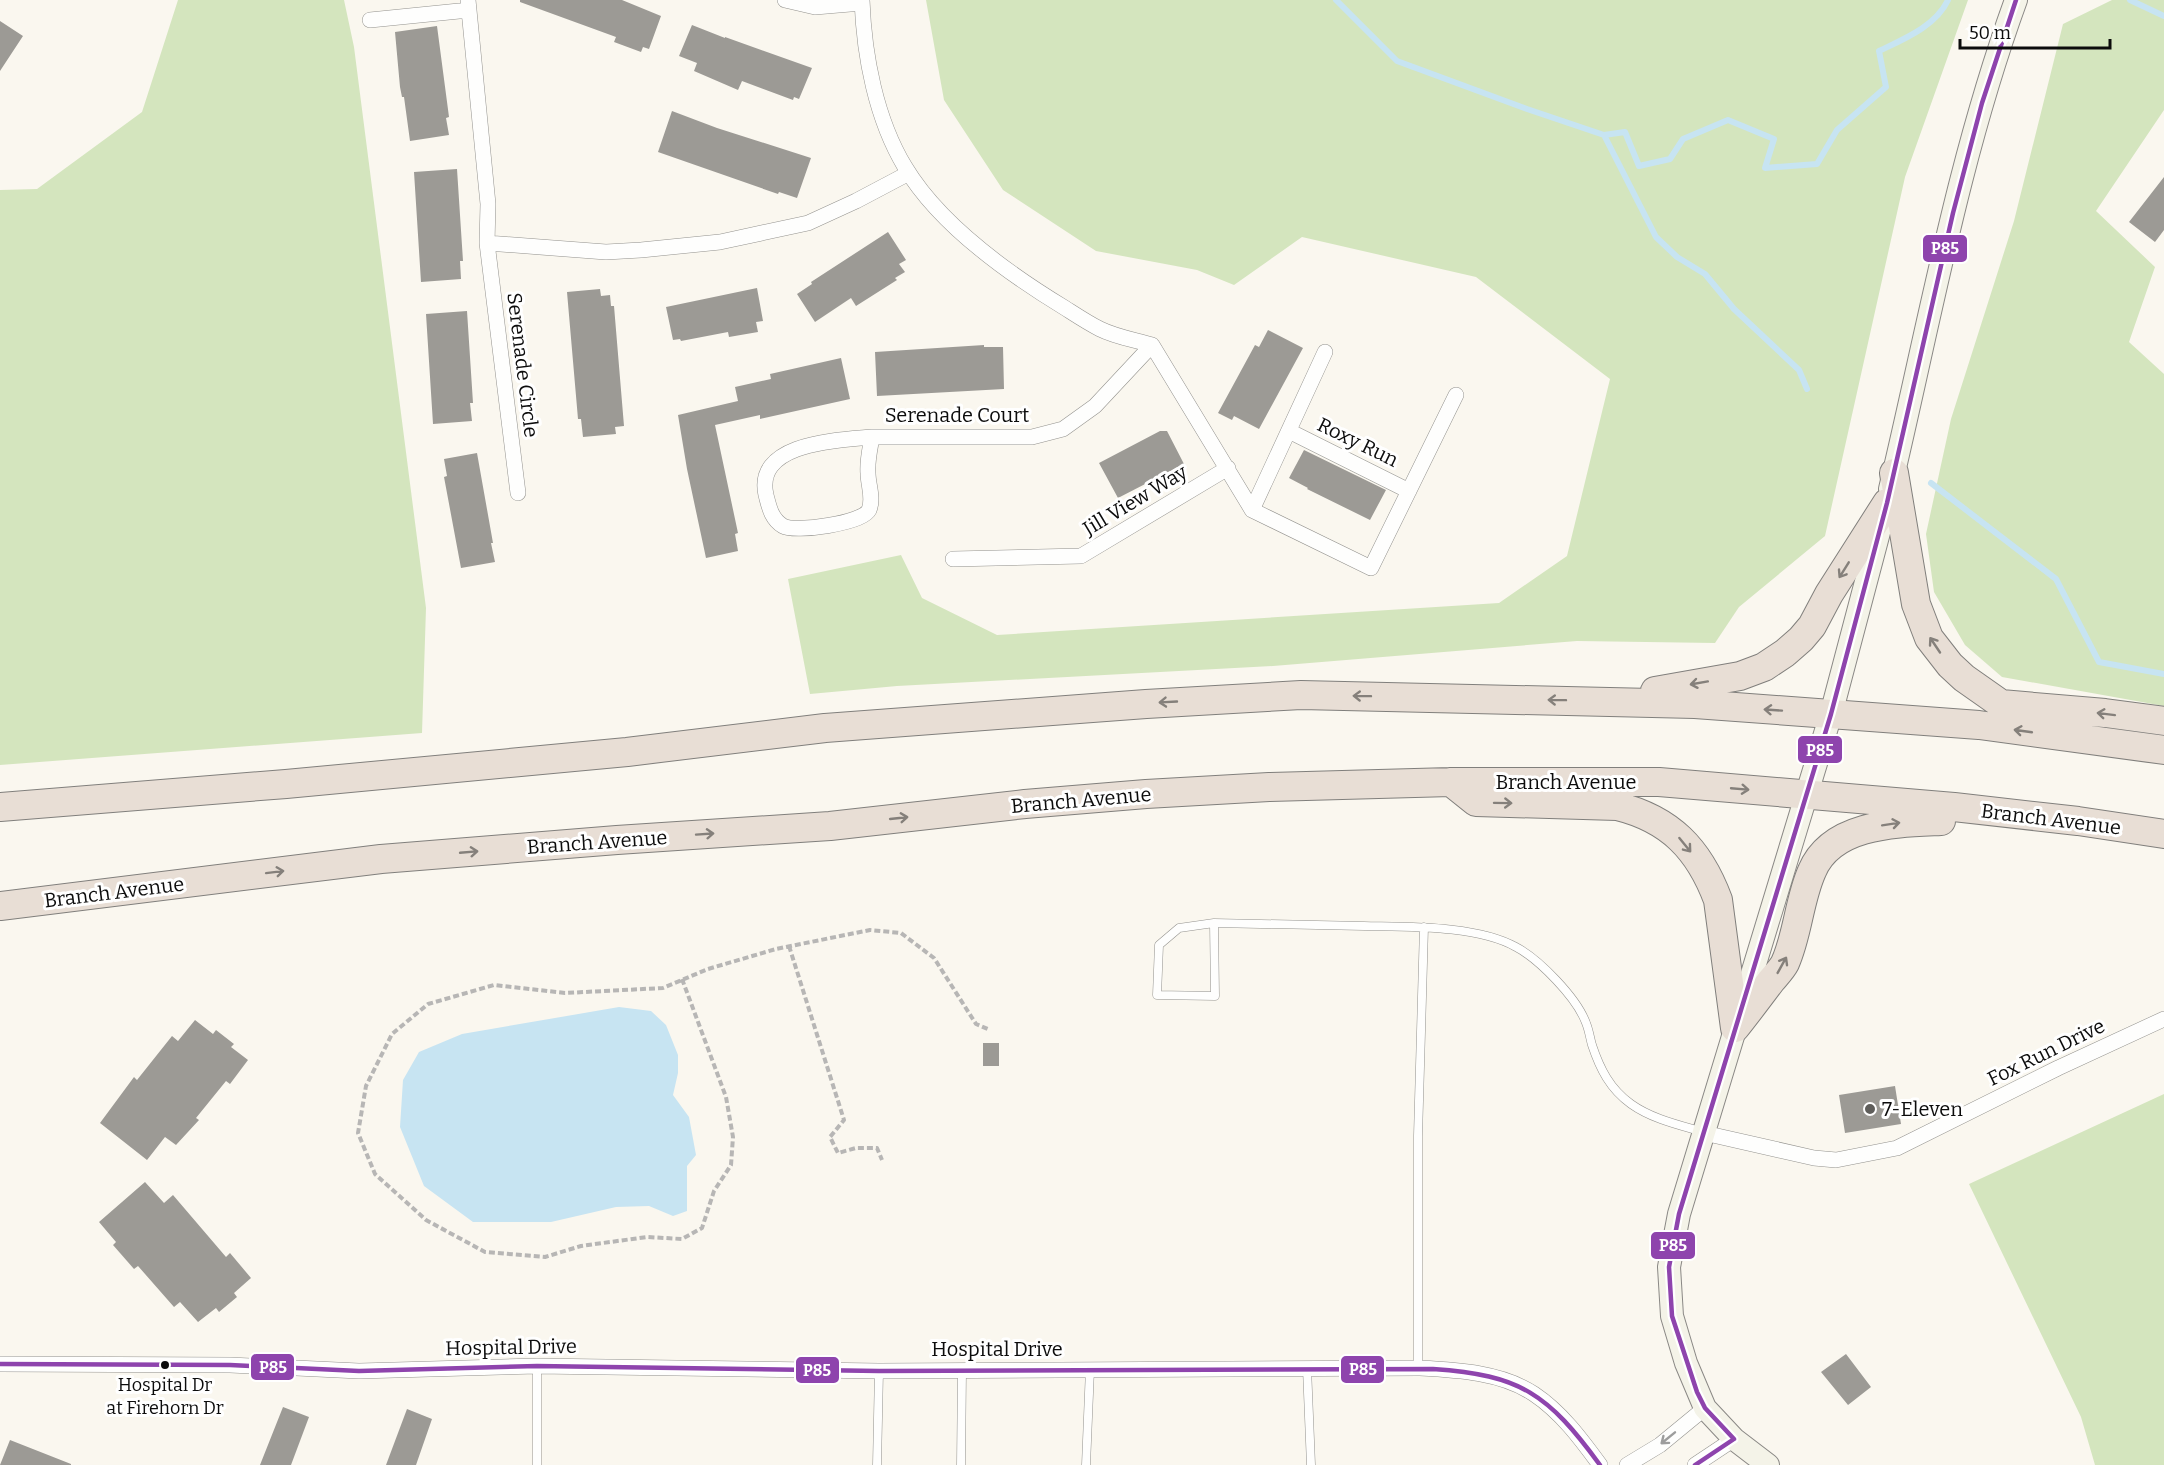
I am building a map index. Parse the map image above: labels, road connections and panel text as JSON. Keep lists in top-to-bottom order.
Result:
{
  "streets": {
    "highway": ["Branch Avenue"],
    "street": [
      "Serenade Circle",
      "Serenade Court",
      "Roxy Run",
      "Jill View Way",
      "Fox Run Drive",
      "Hospital Drive"
    ]
  },
  "places": ["7-Eleven", "Hospital Dr at Firehorn Dr"],
  "lines": ["transit line P85"],
  "scale_bar": "50 m"
}
